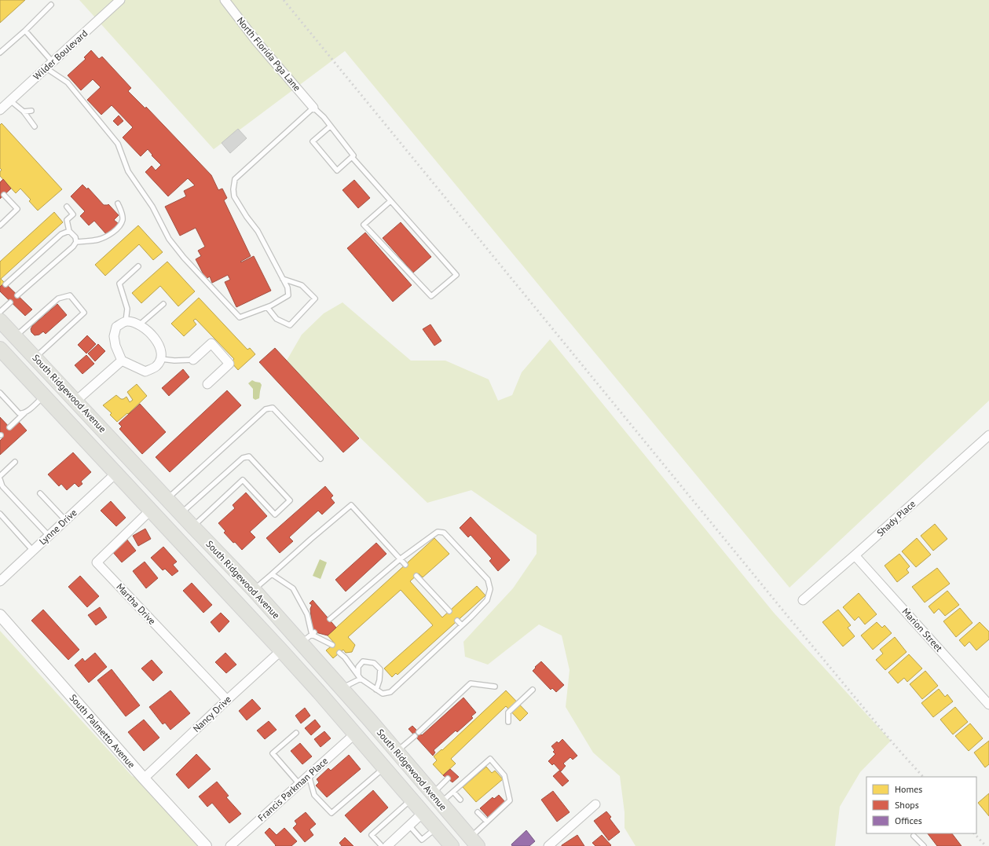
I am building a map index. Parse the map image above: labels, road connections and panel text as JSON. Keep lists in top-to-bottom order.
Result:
{
  "streets": {
    "main road": ["South Ridgewood Avenue"],
    "street": [
      "North Florida Pga Lane",
      "Wilder Boulevard",
      "Shady Place",
      "Lynne Drive",
      "Martha Drive",
      "Marion Street",
      "Nancy Drive",
      "South Palmetto Avenue",
      "Francis Parkman Place"
    ]
  },
  "crossings": [
    ["South Ridgewood Avenue", "Lynne Drive"],
    ["South Ridgewood Avenue", "Martha Drive"],
    ["South Ridgewood Avenue", "Nancy Drive"],
    ["South Ridgewood Avenue", "Francis Parkman Place"],
    ["Shady Place", "Marion Street"],
    ["Martha Drive", "Nancy Drive"],
    ["Nancy Drive", "South Palmetto Avenue"]
  ],
  "legend": ["Homes", "Shops", "Offices"]
}
